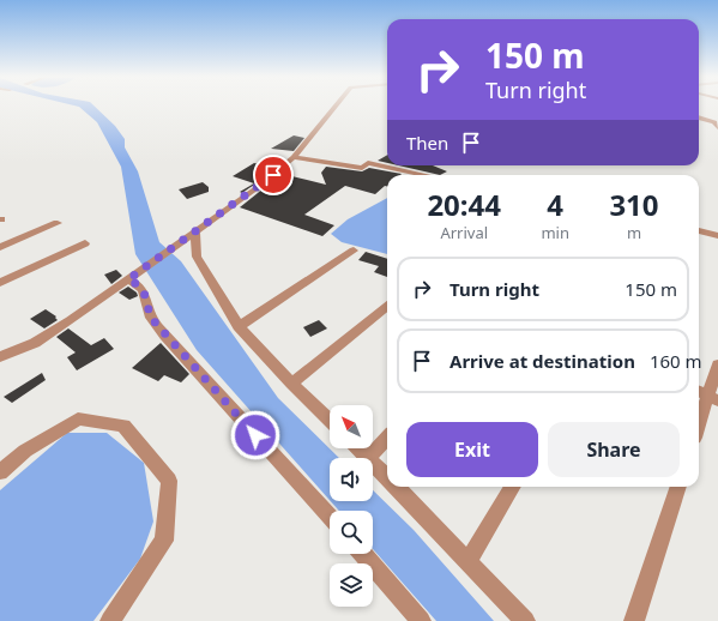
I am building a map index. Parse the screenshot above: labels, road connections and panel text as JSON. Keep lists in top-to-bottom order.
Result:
{
  "north": "top left",
  "page": {
    "turn": ["150 m", "Turn right"],
    "then": "Then",
    "eta": [
      "20:44",
      "Arrival",
      "4",
      "min",
      "310",
      "m"
    ],
    "list": [
      {
        "name": "Turn right",
        "value": "150 m"
      },
      {
        "name": "Arrive at destination",
        "value": "160 m"
      }
    ],
    "buttons": ["Exit", "Share"]
  }
}
